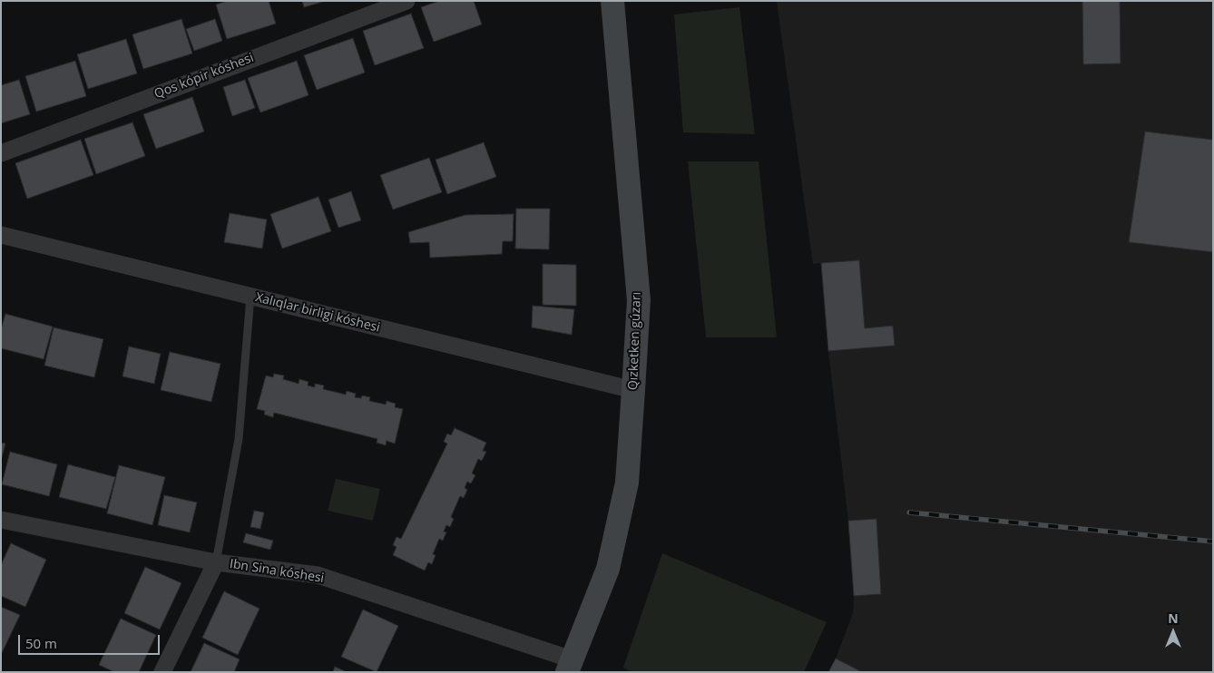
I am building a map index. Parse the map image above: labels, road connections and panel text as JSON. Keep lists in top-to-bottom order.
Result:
{
  "streets": {
    "street": [
      "Qos kópir kóshesi",
      "Xalıqlar birligi kóshesi",
      "Qızketken gúzarı",
      "Ibn Sina kóshesi"
    ]
  },
  "crossings": [
    ["Xalıqlar birligi kóshesi", "Qızketken gúzarı"],
    ["Qızketken gúzarı", "Ibn Sina kóshesi"]
  ],
  "scale_bar": "50 m",
  "north": "top"
}
